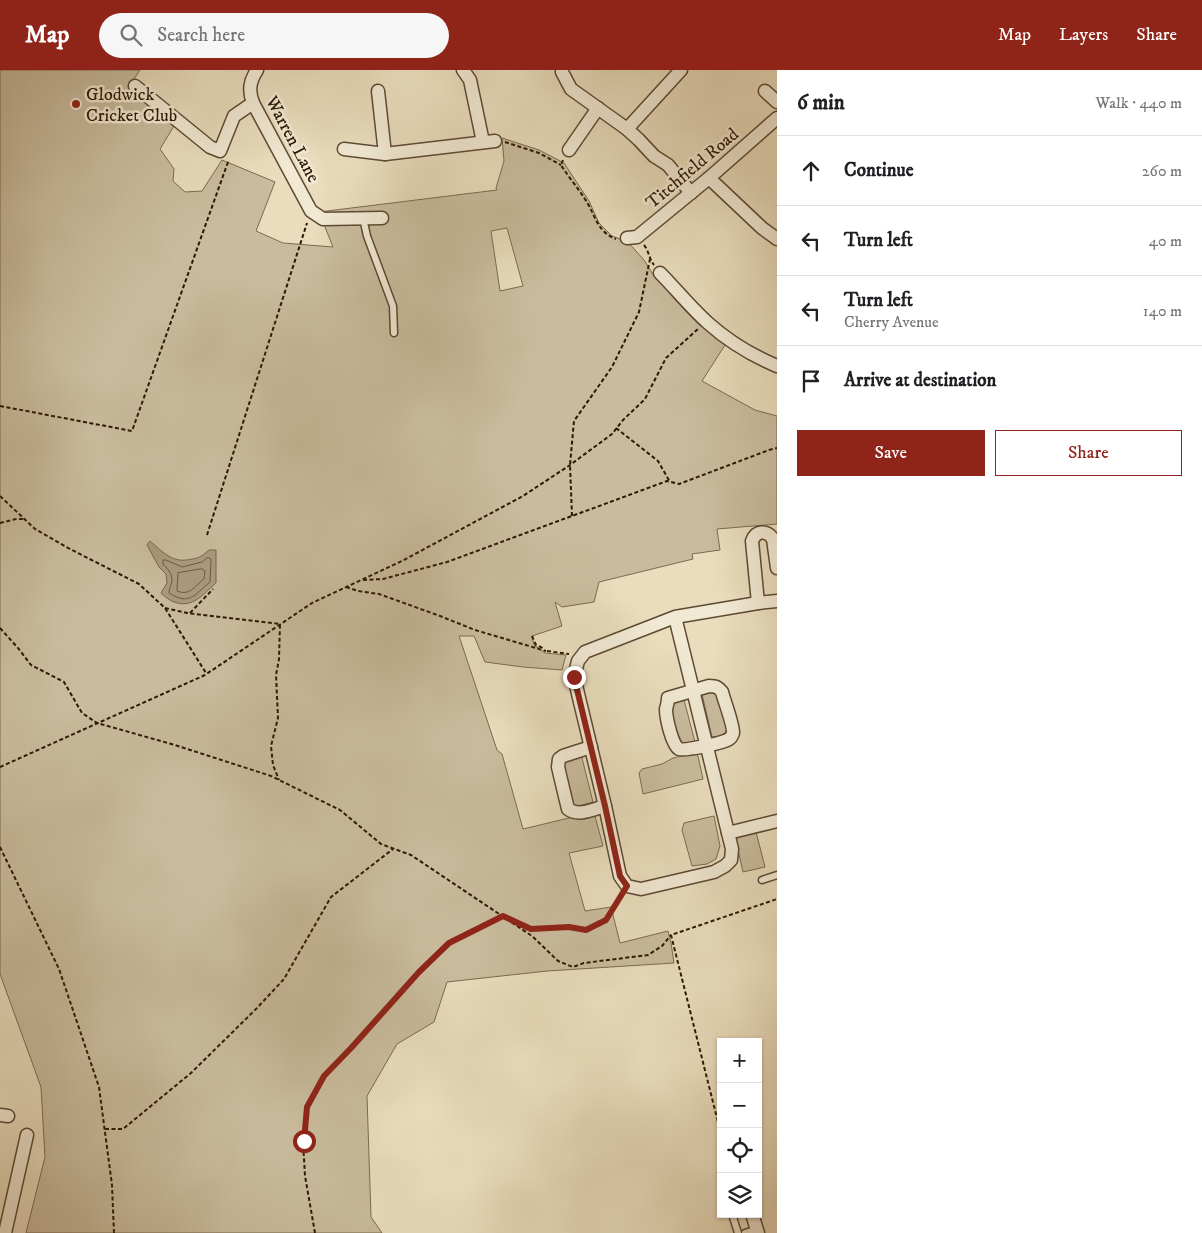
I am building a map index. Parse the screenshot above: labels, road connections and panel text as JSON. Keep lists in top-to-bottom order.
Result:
{
  "streets": {
    "street": ["Warren Lane", "Titchfield Road"]
  },
  "places": ["Glodwick Cricket Club"],
  "page": {
    "header": "Map",
    "search": "Search here",
    "nav": ["Map", "Layers", "Share"],
    "heading": ["6 min", "Walk · 440 m"],
    "list": [
      ["Continue", "260 m"],
      ["Turn left", "40 m"],
      ["Turn left", "Cherry Avenue", "140 m"],
      "Arrive at destination"
    ],
    "buttons": ["Save", "Share"],
    "map_buttons": ["+", "−"]
  }
}
